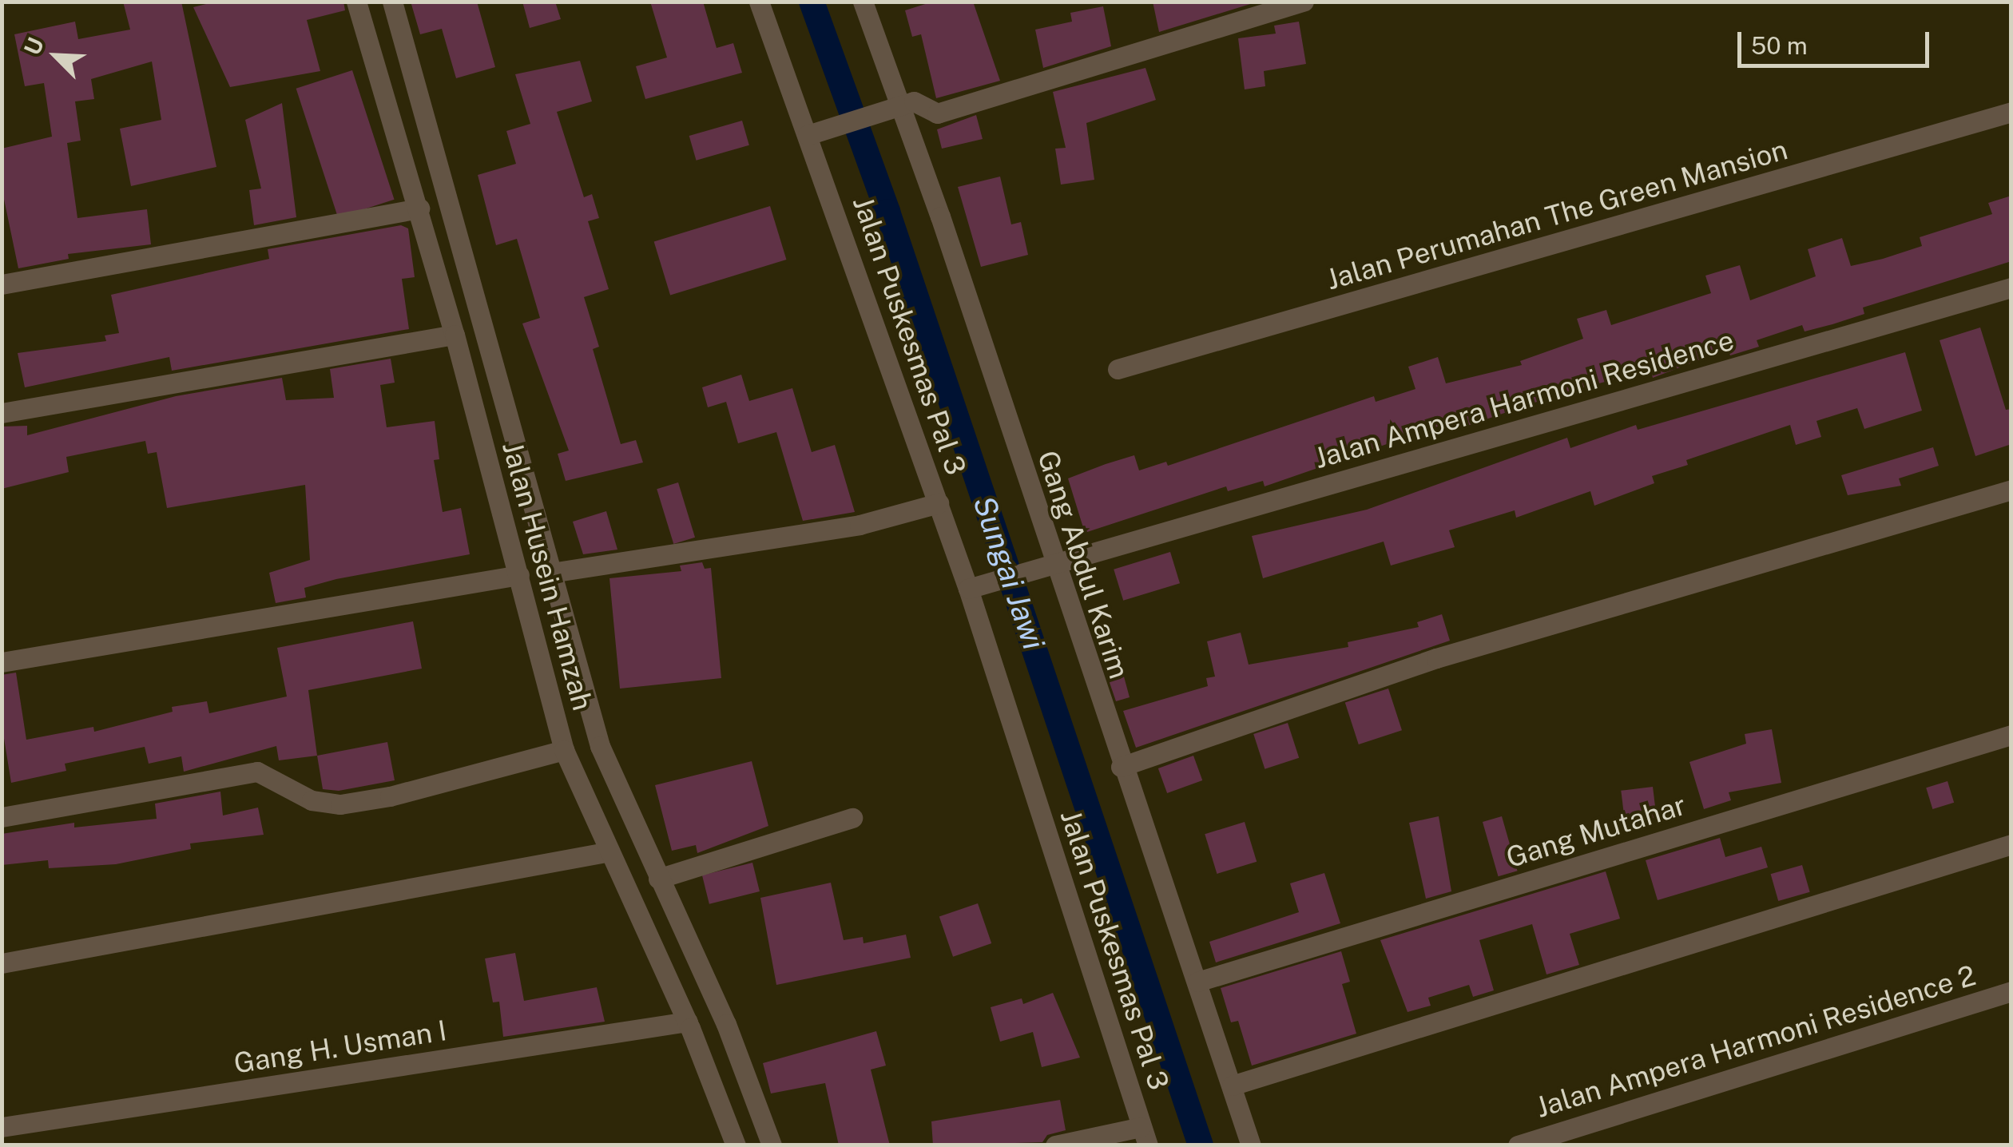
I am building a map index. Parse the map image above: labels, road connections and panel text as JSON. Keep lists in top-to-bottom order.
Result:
{
  "streets": {
    "street": [
      "Jalan Perumahan The Green Mansion",
      "Jalan Puskesmas Pal 3",
      "Jalan Ampera Harmoni Residence",
      "Gang Abdul Karim",
      "Jalan Husein Hamzah",
      "Gang Mutahar",
      "Jalan Ampera Harmoni Residence 2",
      "Gang H. Usman I"
    ]
  },
  "crossings": [
    ["Jalan Puskesmas Pal 3", "Jalan Ampera Harmoni Residence"],
    ["Jalan Ampera Harmoni Residence", "Gang Abdul Karim"],
    ["Gang Abdul Karim", "Gang Mutahar"],
    ["Jalan Husein Hamzah", "Gang H. Usman I"]
  ],
  "water": ["Sungai Jawi"],
  "scale_bar": "50 m",
  "north": "top left"
}
